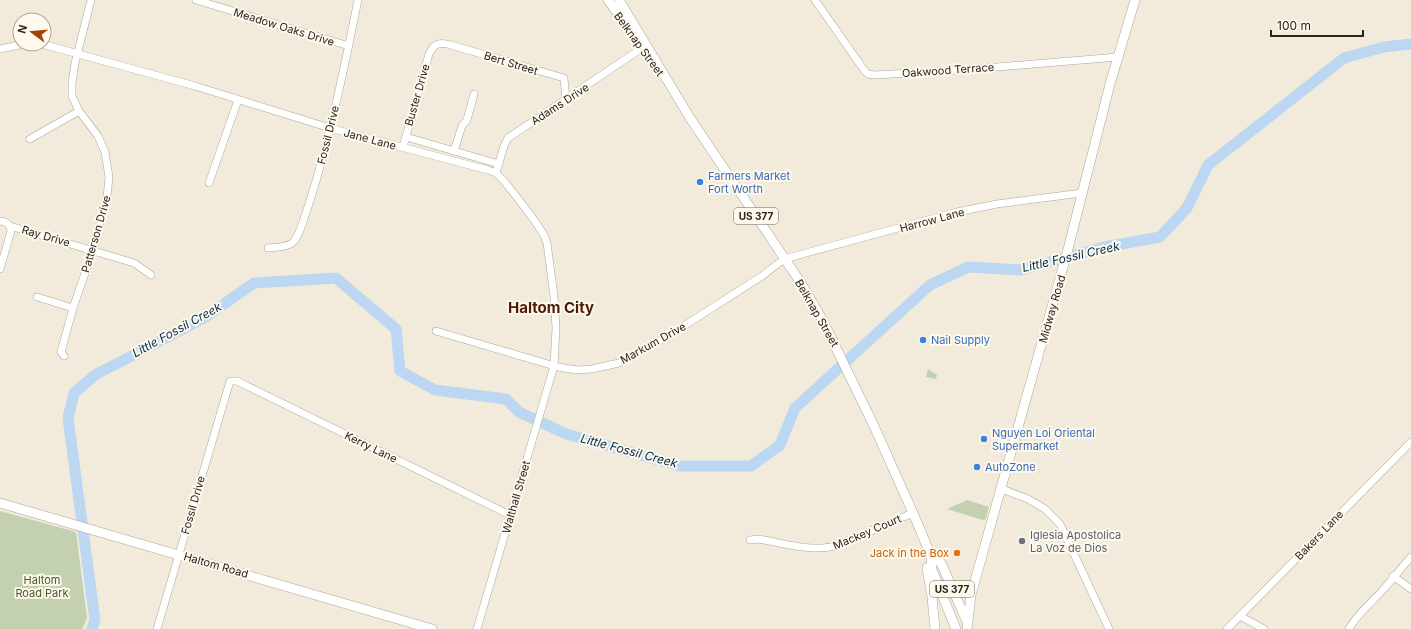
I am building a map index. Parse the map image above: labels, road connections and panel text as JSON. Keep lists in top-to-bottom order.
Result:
{
  "streets": {
    "main road": [
      "Belknap Street",
      "US 377",
      "Midway Road",
      "Haltom Road"
    ],
    "street": [
      "Meadow Oaks Drive",
      "Bert Street",
      "Oakwood Terrace",
      "Buster Drive",
      "Adams Drive",
      "Fossil Drive",
      "Jane Lane",
      "Harrow Lane",
      "Patterson Drive",
      "Ray Drive",
      "Markum Drive",
      "Kerry Lane",
      "Walthall Street",
      "Mackey Court",
      "Bakers Lane"
    ]
  },
  "crossings": [
    ["Meadow Oaks Drive", "Fossil Drive"],
    ["Belknap Street", "Adams Drive"],
    ["Belknap Street", "Harrow Lane"],
    ["Belknap Street", "Midway Road"],
    ["Belknap Street", "Markum Drive"],
    ["Belknap Street", "Mackey Court"],
    ["Bert Street", "Buster Drive"],
    ["Bert Street", "Adams Drive"],
    ["Oakwood Terrace", "Midway Road"],
    ["Buster Drive", "Jane Lane"],
    ["Adams Drive", "Jane Lane"],
    ["Fossil Drive", "Jane Lane"],
    ["Fossil Drive", "Kerry Lane"],
    ["Fossil Drive", "Haltom Road"],
    ["Jane Lane", "Patterson Drive"],
    ["Jane Lane", "Markum Drive"],
    ["Jane Lane", "Walthall Street"],
    ["Harrow Lane", "Midway Road"],
    ["Harrow Lane", "Markum Drive"],
    ["Patterson Drive", "Ray Drive"],
    ["Markum Drive", "Walthall Street"],
    ["Kerry Lane", "Walthall Street"]
  ],
  "districts": ["Haltom City"],
  "water": ["Little Fossil Creek"],
  "parks": ["Haltom Road Park"],
  "places": [
    "Farmers Market Fort Worth",
    "Nail Supply",
    "Nguyen Loi Oriental Supermarket",
    "AutoZone",
    "Iglesia Apostolica La Voz de Dios",
    "Jack in the Box"
  ],
  "scale_bar": "100 m",
  "north": "left"
}
